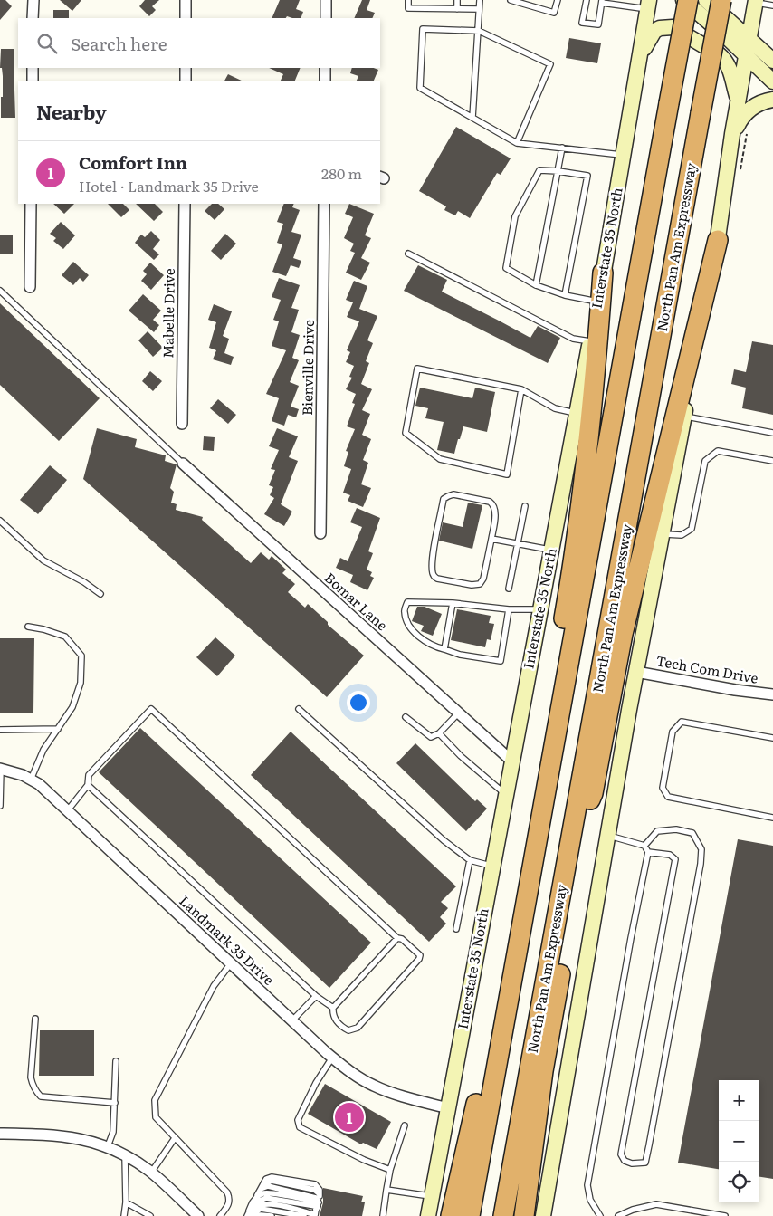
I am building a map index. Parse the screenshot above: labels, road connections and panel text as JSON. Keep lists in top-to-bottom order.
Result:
{
  "streets": {
    "highway": ["North Pan Am Expressway"],
    "main road": ["Interstate 35 North"],
    "street": [
      "Mabelle Drive",
      "Bienville Drive",
      "Bomar Lane",
      "Tech Com Drive",
      "Landmark 35 Drive"
    ]
  },
  "crossings": [
    ["Interstate 35 North", "Bomar Lane"],
    ["Interstate 35 North", "Landmark 35 Drive"]
  ],
  "page": {
    "search": "Search here",
    "heading": "Nearby",
    "list": [
      {
        "mark": "1",
        "name": "Comfort Inn",
        "note": "Hotel · Landmark 35 Drive",
        "value": "280 m"
      }
    ],
    "map_buttons": ["+", "−"],
    "pins": "1"
  }
}
